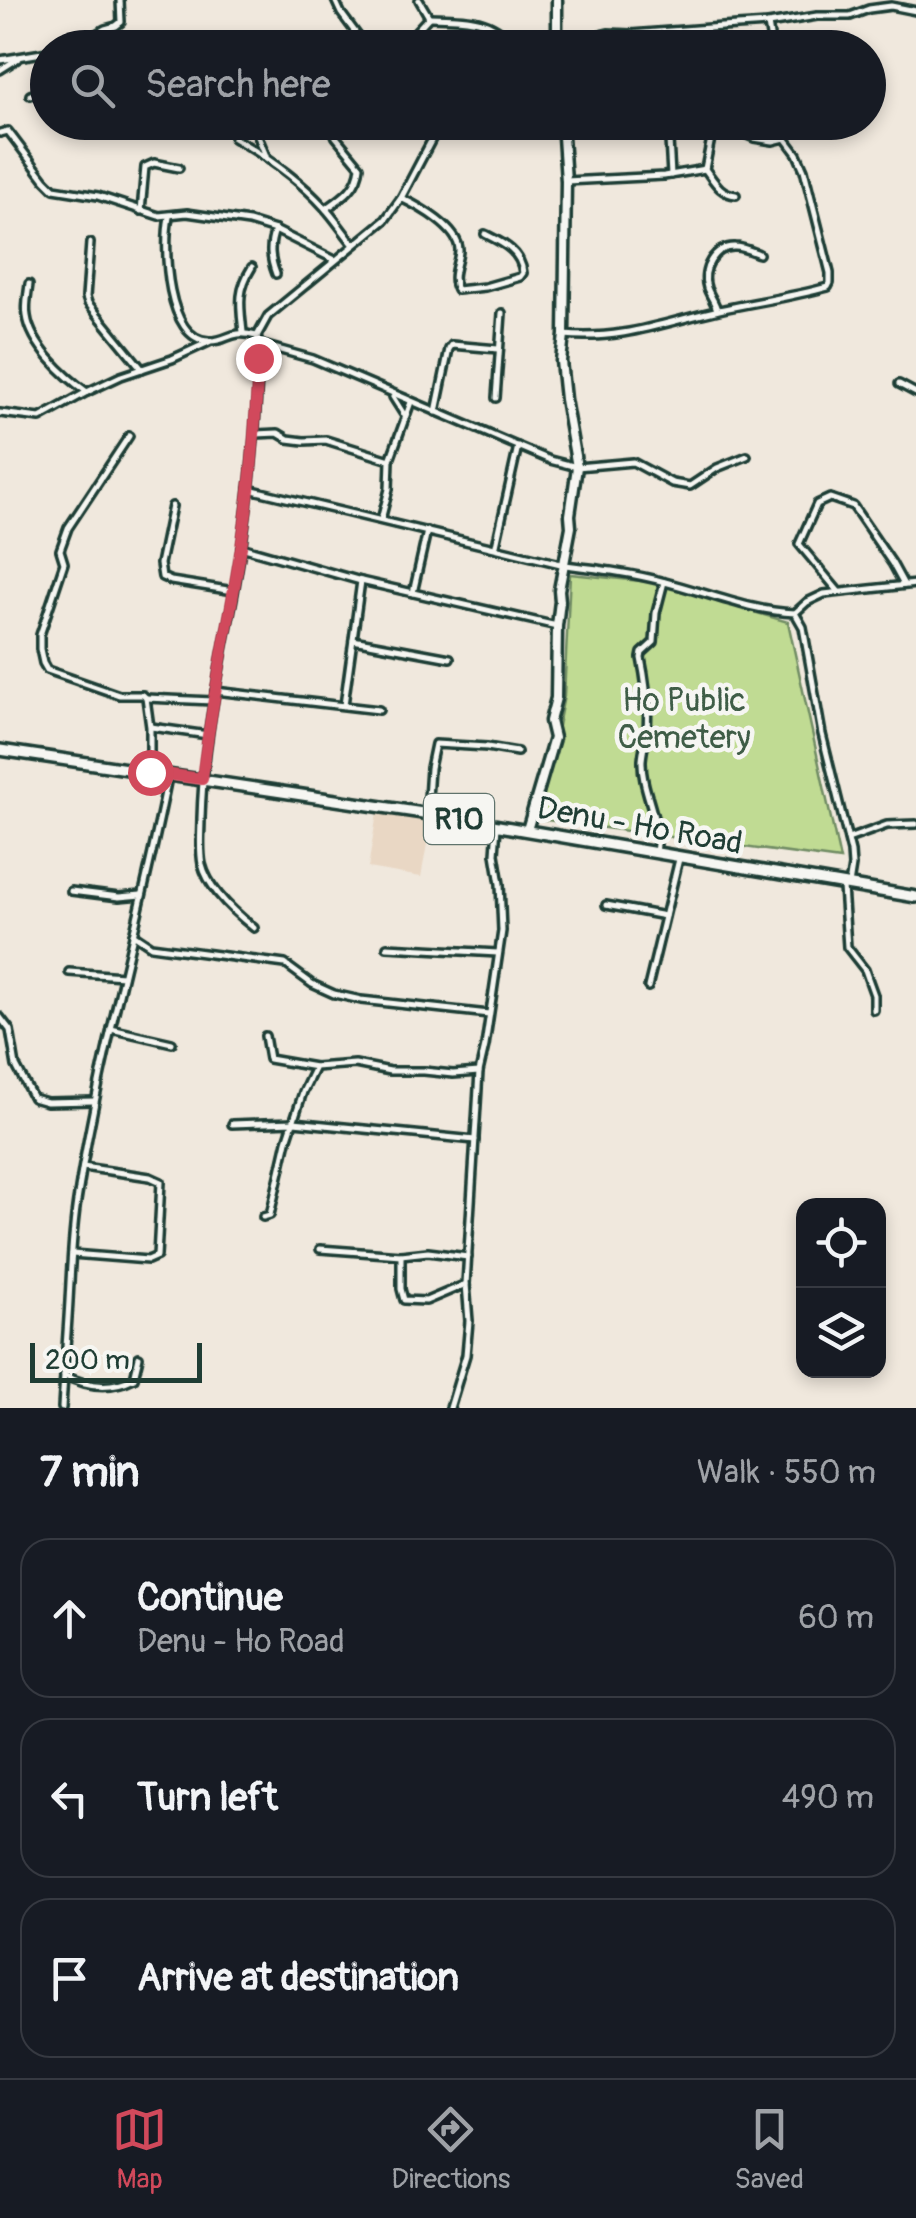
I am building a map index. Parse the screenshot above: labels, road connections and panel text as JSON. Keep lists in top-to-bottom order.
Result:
{
  "streets": {
    "main road": ["R10", "Denu - Ho Road"]
  },
  "parks": ["Ho Public Cemetery"],
  "scale_bar": "200 m",
  "page": {
    "search": "Search here",
    "scale": "200 m",
    "heading": ["7 min", "Walk · 550 m"],
    "list": [
      ["Continue", "Denu - Ho Road", "60 m"],
      ["Turn left", "490 m"],
      "Arrive at destination"
    ],
    "nav": ["Map", "Directions", "Saved"]
  }
}
